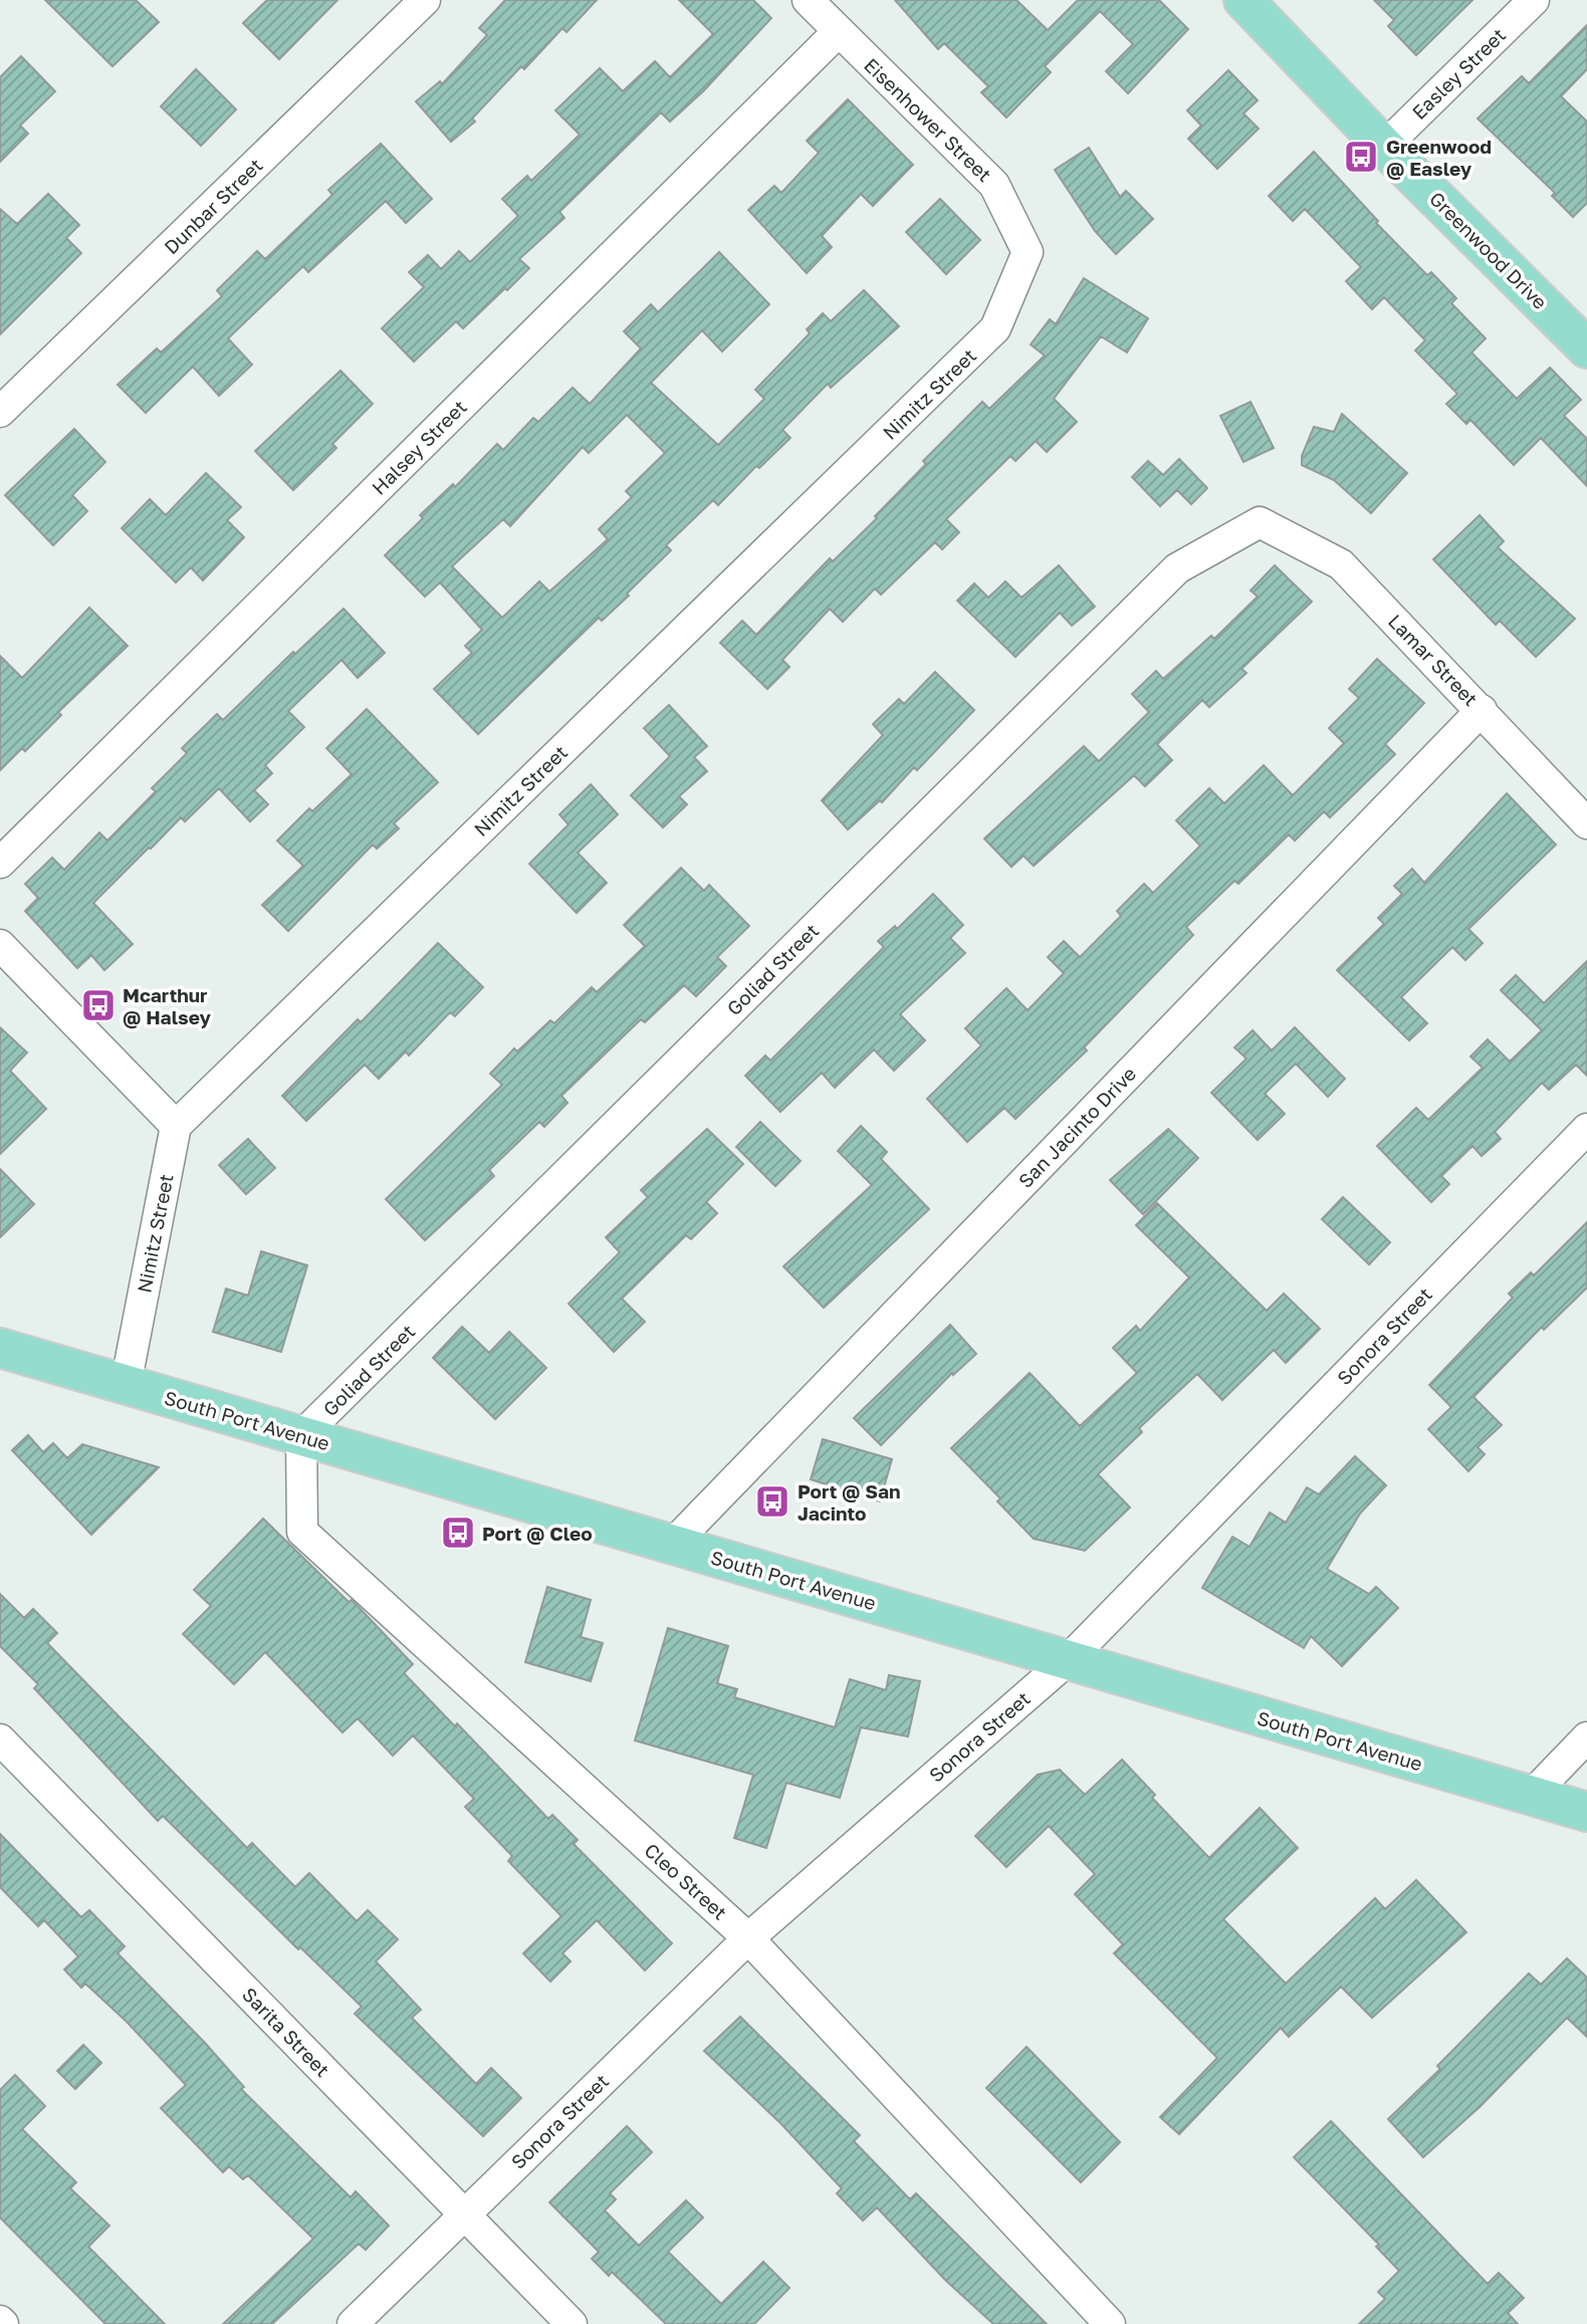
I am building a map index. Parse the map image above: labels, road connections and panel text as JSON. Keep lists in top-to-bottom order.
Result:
{
  "streets": {
    "main road": ["Greenwood Drive", "South Port Avenue"],
    "street": [
      "Easley Street",
      "Eisenhower Street",
      "Dunbar Street",
      "Nimitz Street",
      "Halsey Street",
      "Lamar Street",
      "Goliad Street",
      "San Jacinto Drive",
      "Sonora Street",
      "Cleo Street",
      "Sarita Street"
    ]
  },
  "crossings": [
    ["Easley Street", "Greenwood Drive"],
    ["Eisenhower Street", "Nimitz Street"],
    ["Eisenhower Street", "Halsey Street"],
    ["Nimitz Street", "South Port Avenue"],
    ["Lamar Street", "Goliad Street"],
    ["Lamar Street", "San Jacinto Drive"],
    ["Goliad Street", "South Port Avenue"],
    ["Goliad Street", "Cleo Street"],
    ["San Jacinto Drive", "South Port Avenue"],
    ["Sonora Street", "South Port Avenue"],
    ["Sonora Street", "Cleo Street"],
    ["Sonora Street", "Sarita Street"],
    ["South Port Avenue", "Cleo Street"]
  ],
  "places": {
    "bus stop": [
      "Greenwood @ Easley",
      "Mcarthur @ Halsey",
      "Port @ San Jacinto",
      "Port @ Cleo"
    ]
  }
}
